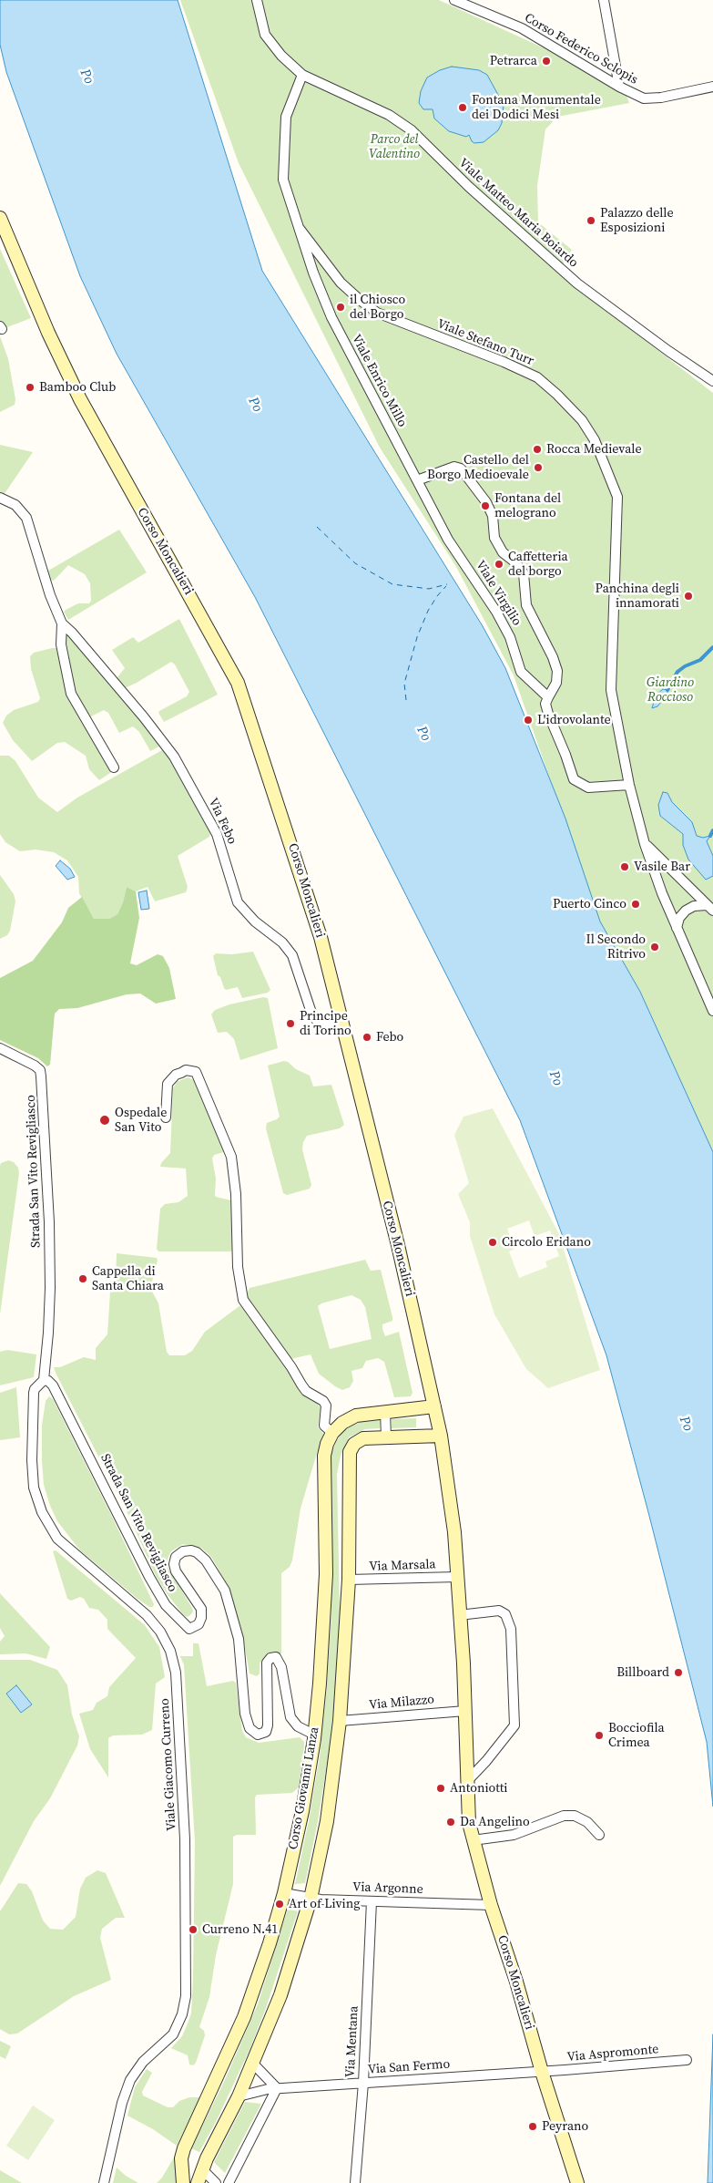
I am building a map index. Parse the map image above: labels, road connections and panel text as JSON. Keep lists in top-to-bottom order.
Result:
{
  "streets": {
    "main road": ["Corso Moncalieri", "Corso Giovanni Lanza"],
    "street": [
      "Corso Federico Sclopis",
      "Viale Matteo Maria Boiardo",
      "Viale Stefano Turr",
      "Viale Enrico Millo",
      "Viale Virgilio",
      "Via Febo",
      "Strada San Vito Revigliasco",
      "Via Marsala",
      "Via Milazzo",
      "Viale Giacomo Curreno",
      "Via Argonne",
      "Via Mentana",
      "Via Aspromonte",
      "Via San Fermo"
    ]
  },
  "crossings": [
    ["Viale Matteo Maria Boiardo", "Viale Stefano Turr"],
    ["Viale Stefano Turr", "Viale Enrico Millo"],
    ["Viale Enrico Millo", "Viale Virgilio"],
    ["Corso Moncalieri", "Via Febo"],
    ["Corso Moncalieri", "Via Marsala"],
    ["Corso Moncalieri", "Via Milazzo"],
    ["Corso Moncalieri", "Corso Giovanni Lanza"],
    ["Corso Moncalieri", "Via Argonne"],
    ["Corso Moncalieri", "Via Aspromonte"],
    ["Corso Moncalieri", "Via San Fermo"],
    ["Strada San Vito Revigliasco", "Viale Giacomo Curreno"],
    ["Strada San Vito Revigliasco", "Corso Giovanni Lanza"],
    ["Via Marsala", "Corso Giovanni Lanza"],
    ["Via Milazzo", "Corso Giovanni Lanza"],
    ["Corso Giovanni Lanza", "Via Argonne"],
    ["Corso Giovanni Lanza", "Via San Fermo"],
    ["Via Argonne", "Via Mentana"],
    ["Via Mentana", "Via San Fermo"],
    ["Via Aspromonte", "Via San Fermo"]
  ],
  "water": ["Po"],
  "parks": ["Parco del Valentino", "Giardino Roccioso"],
  "places": [
    "Petrarca",
    "Fontana Monumentale dei Dodici Mesi",
    "Palazzo delle Esposizioni",
    "il Chiosco del Borgo",
    "Bamboo Club",
    "Rocca Medievale",
    "Castello del Borgo Medioevale",
    "Fontana del melograno",
    "Caffetteria del borgo",
    "Panchina degli innamorati",
    "L'idrovolante",
    "Vasile Bar",
    "Puerto Cinco",
    "Il Secondo Ritrivo",
    "Principe di Torino",
    "Febo",
    "Ospedale San Vito",
    "Circolo Eridano",
    "Cappella di Santa Chiara",
    "Billboard",
    "Bocciofila Crimea",
    "Antoniotti",
    "Da Angelino",
    "Art of Living",
    "Curreno N.41",
    "Peyrano"
  ]
}
